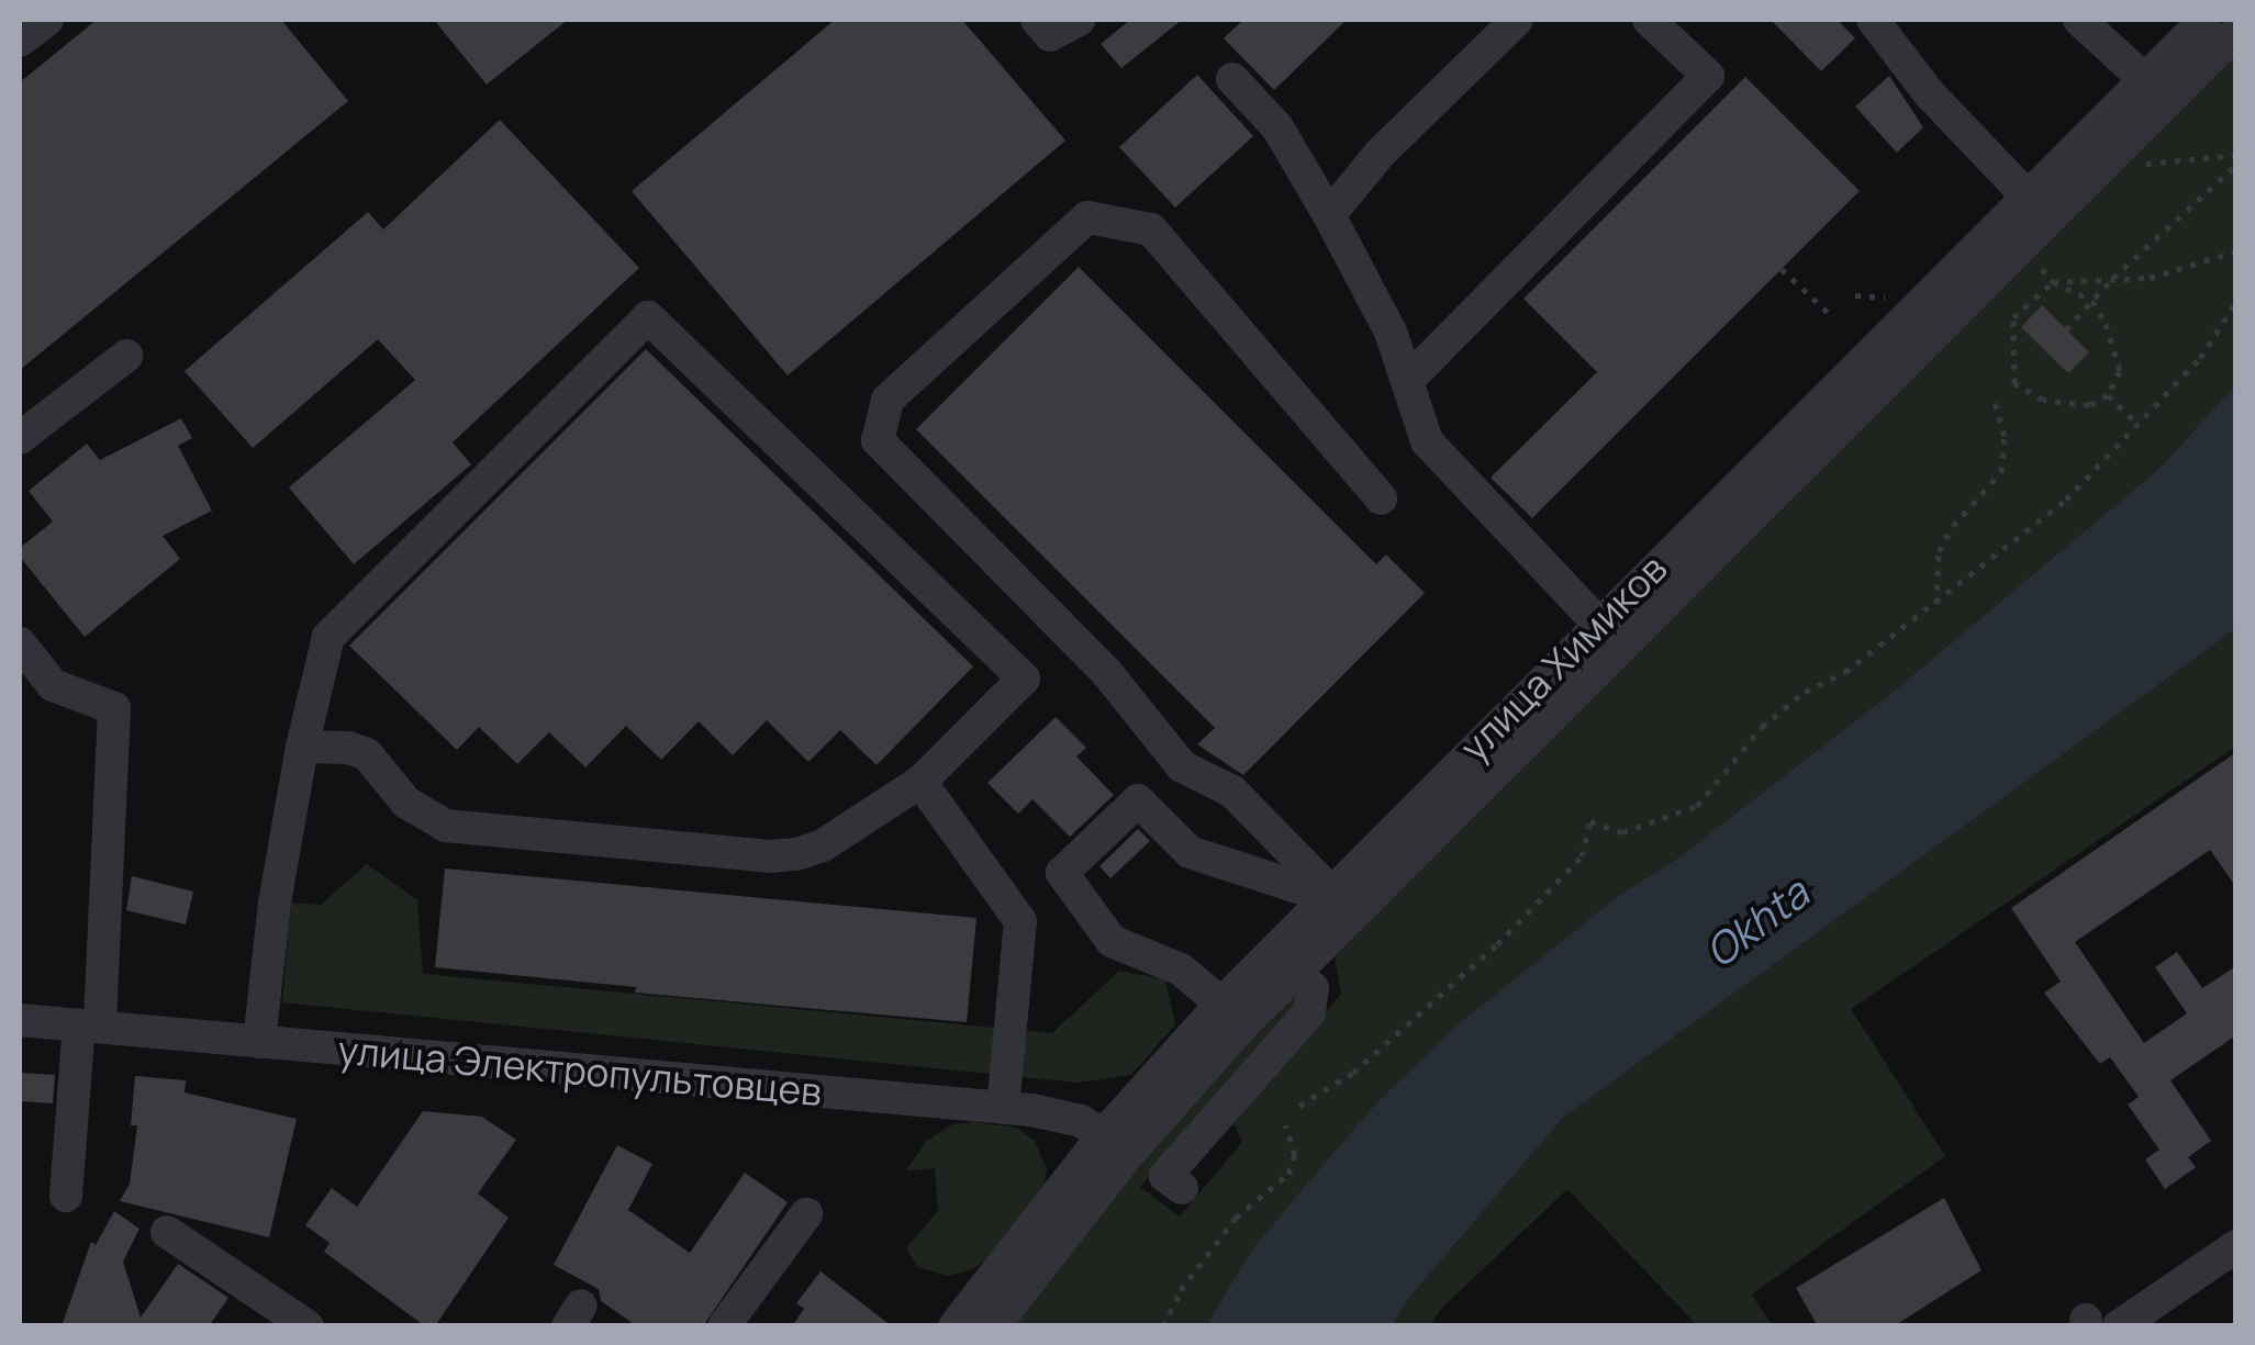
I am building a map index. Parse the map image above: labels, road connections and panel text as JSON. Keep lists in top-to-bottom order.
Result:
{
  "streets": {
    "street": ["улица Химиков", "улица Электропультовцев"]
  },
  "crossings": [
    ["улица Химиков", "улица Электропультовцев"]
  ],
  "water": ["Okhta"]
}
